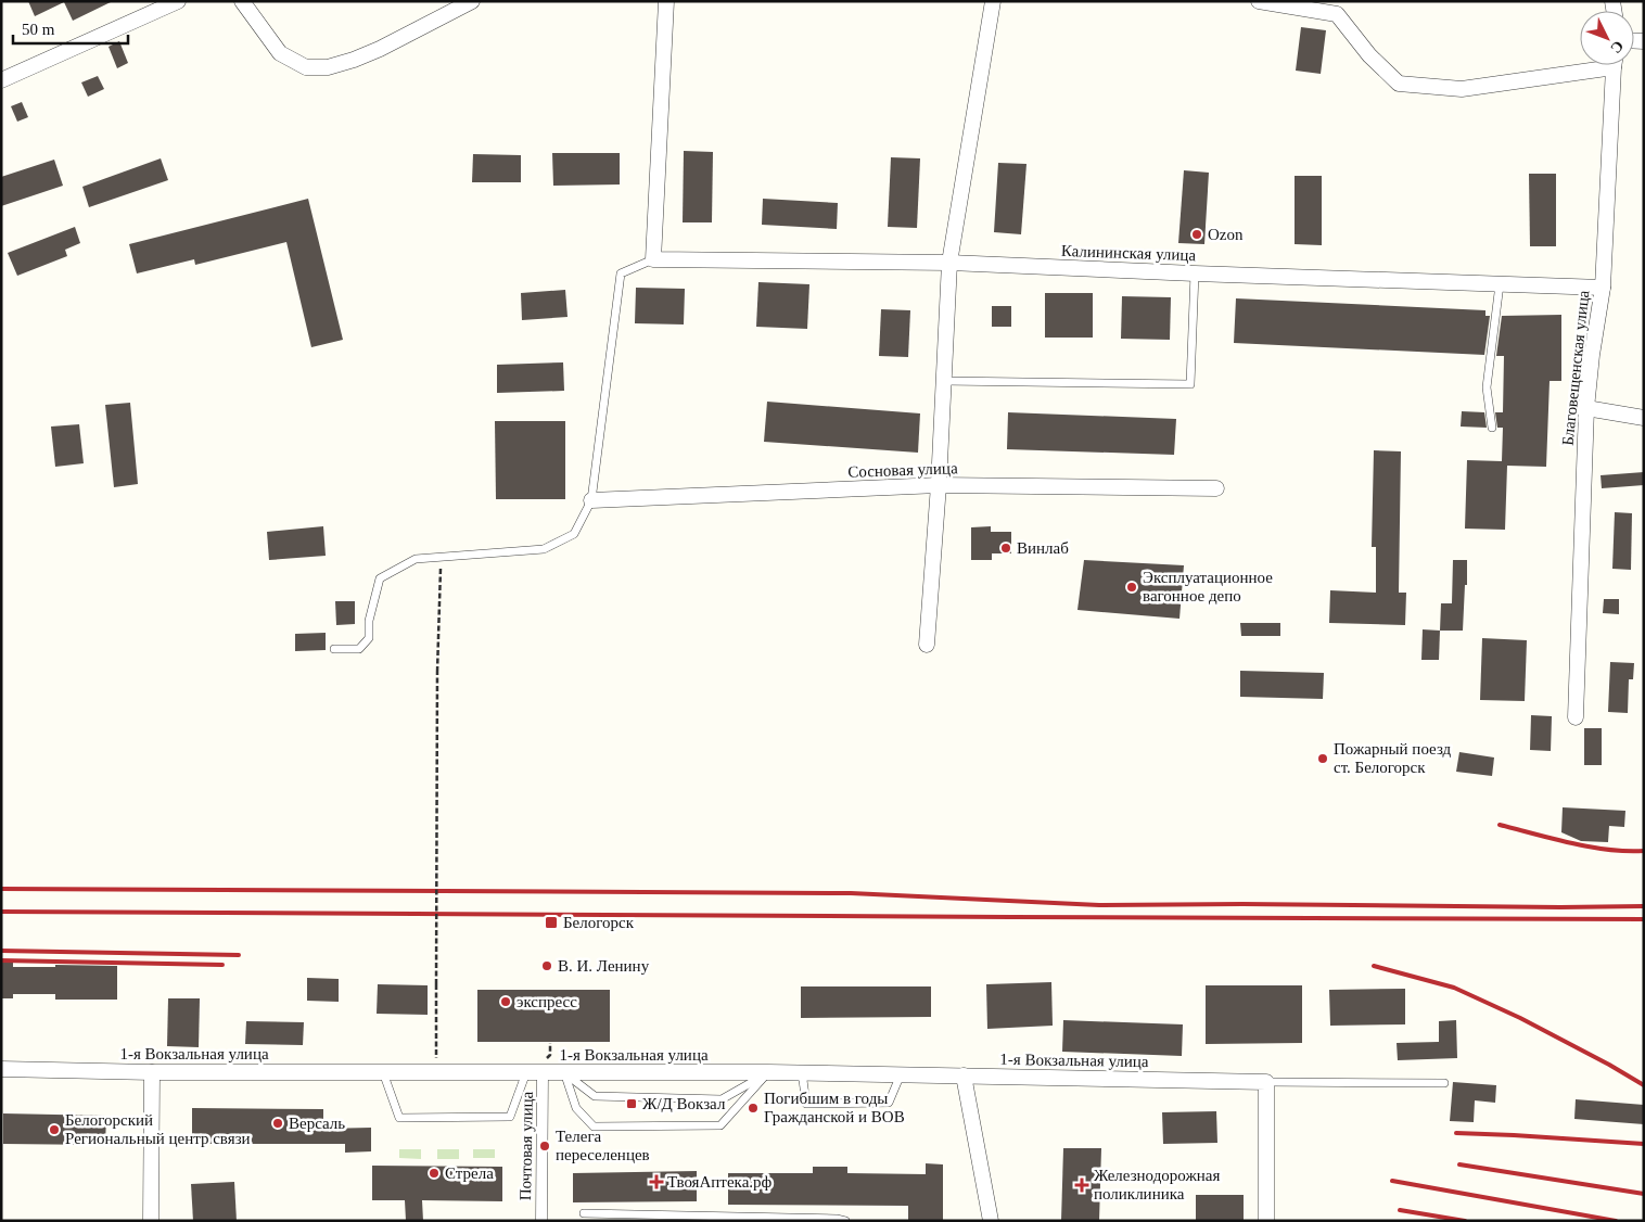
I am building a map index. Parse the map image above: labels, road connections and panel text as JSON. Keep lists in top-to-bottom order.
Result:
{
  "streets": {
    "street": [
      "Калининская улица",
      "Благовещенская улица",
      "Сосновая улица",
      "1-я Вокзальная улица",
      "Почтовая улица"
    ]
  },
  "crossings": [
    ["Калининская улица", "Благовещенская улица"],
    ["1-я Вокзальная улица", "Почтовая улица"]
  ],
  "places": {
    "other": [
      "Ozon",
      "Винлаб",
      "Эксплуатационное вагонное депо",
      "Пожарный поезд ст. Белогорск",
      "В. И. Ленину",
      "экспресс",
      "Погибшим в годы Гражданской и ВОВ",
      "Версаль",
      "Белогорский Региональный центр связи",
      "Телега переселенцев",
      "Стрела"
    ],
    "transit": ["Белогорск", "Ж/Д Вокзал"],
    "health": ["ТвояАптека.рф", "Железнодорожная поликлиника"]
  },
  "scale_bar": "50 m",
  "north": "bottom right"
}
